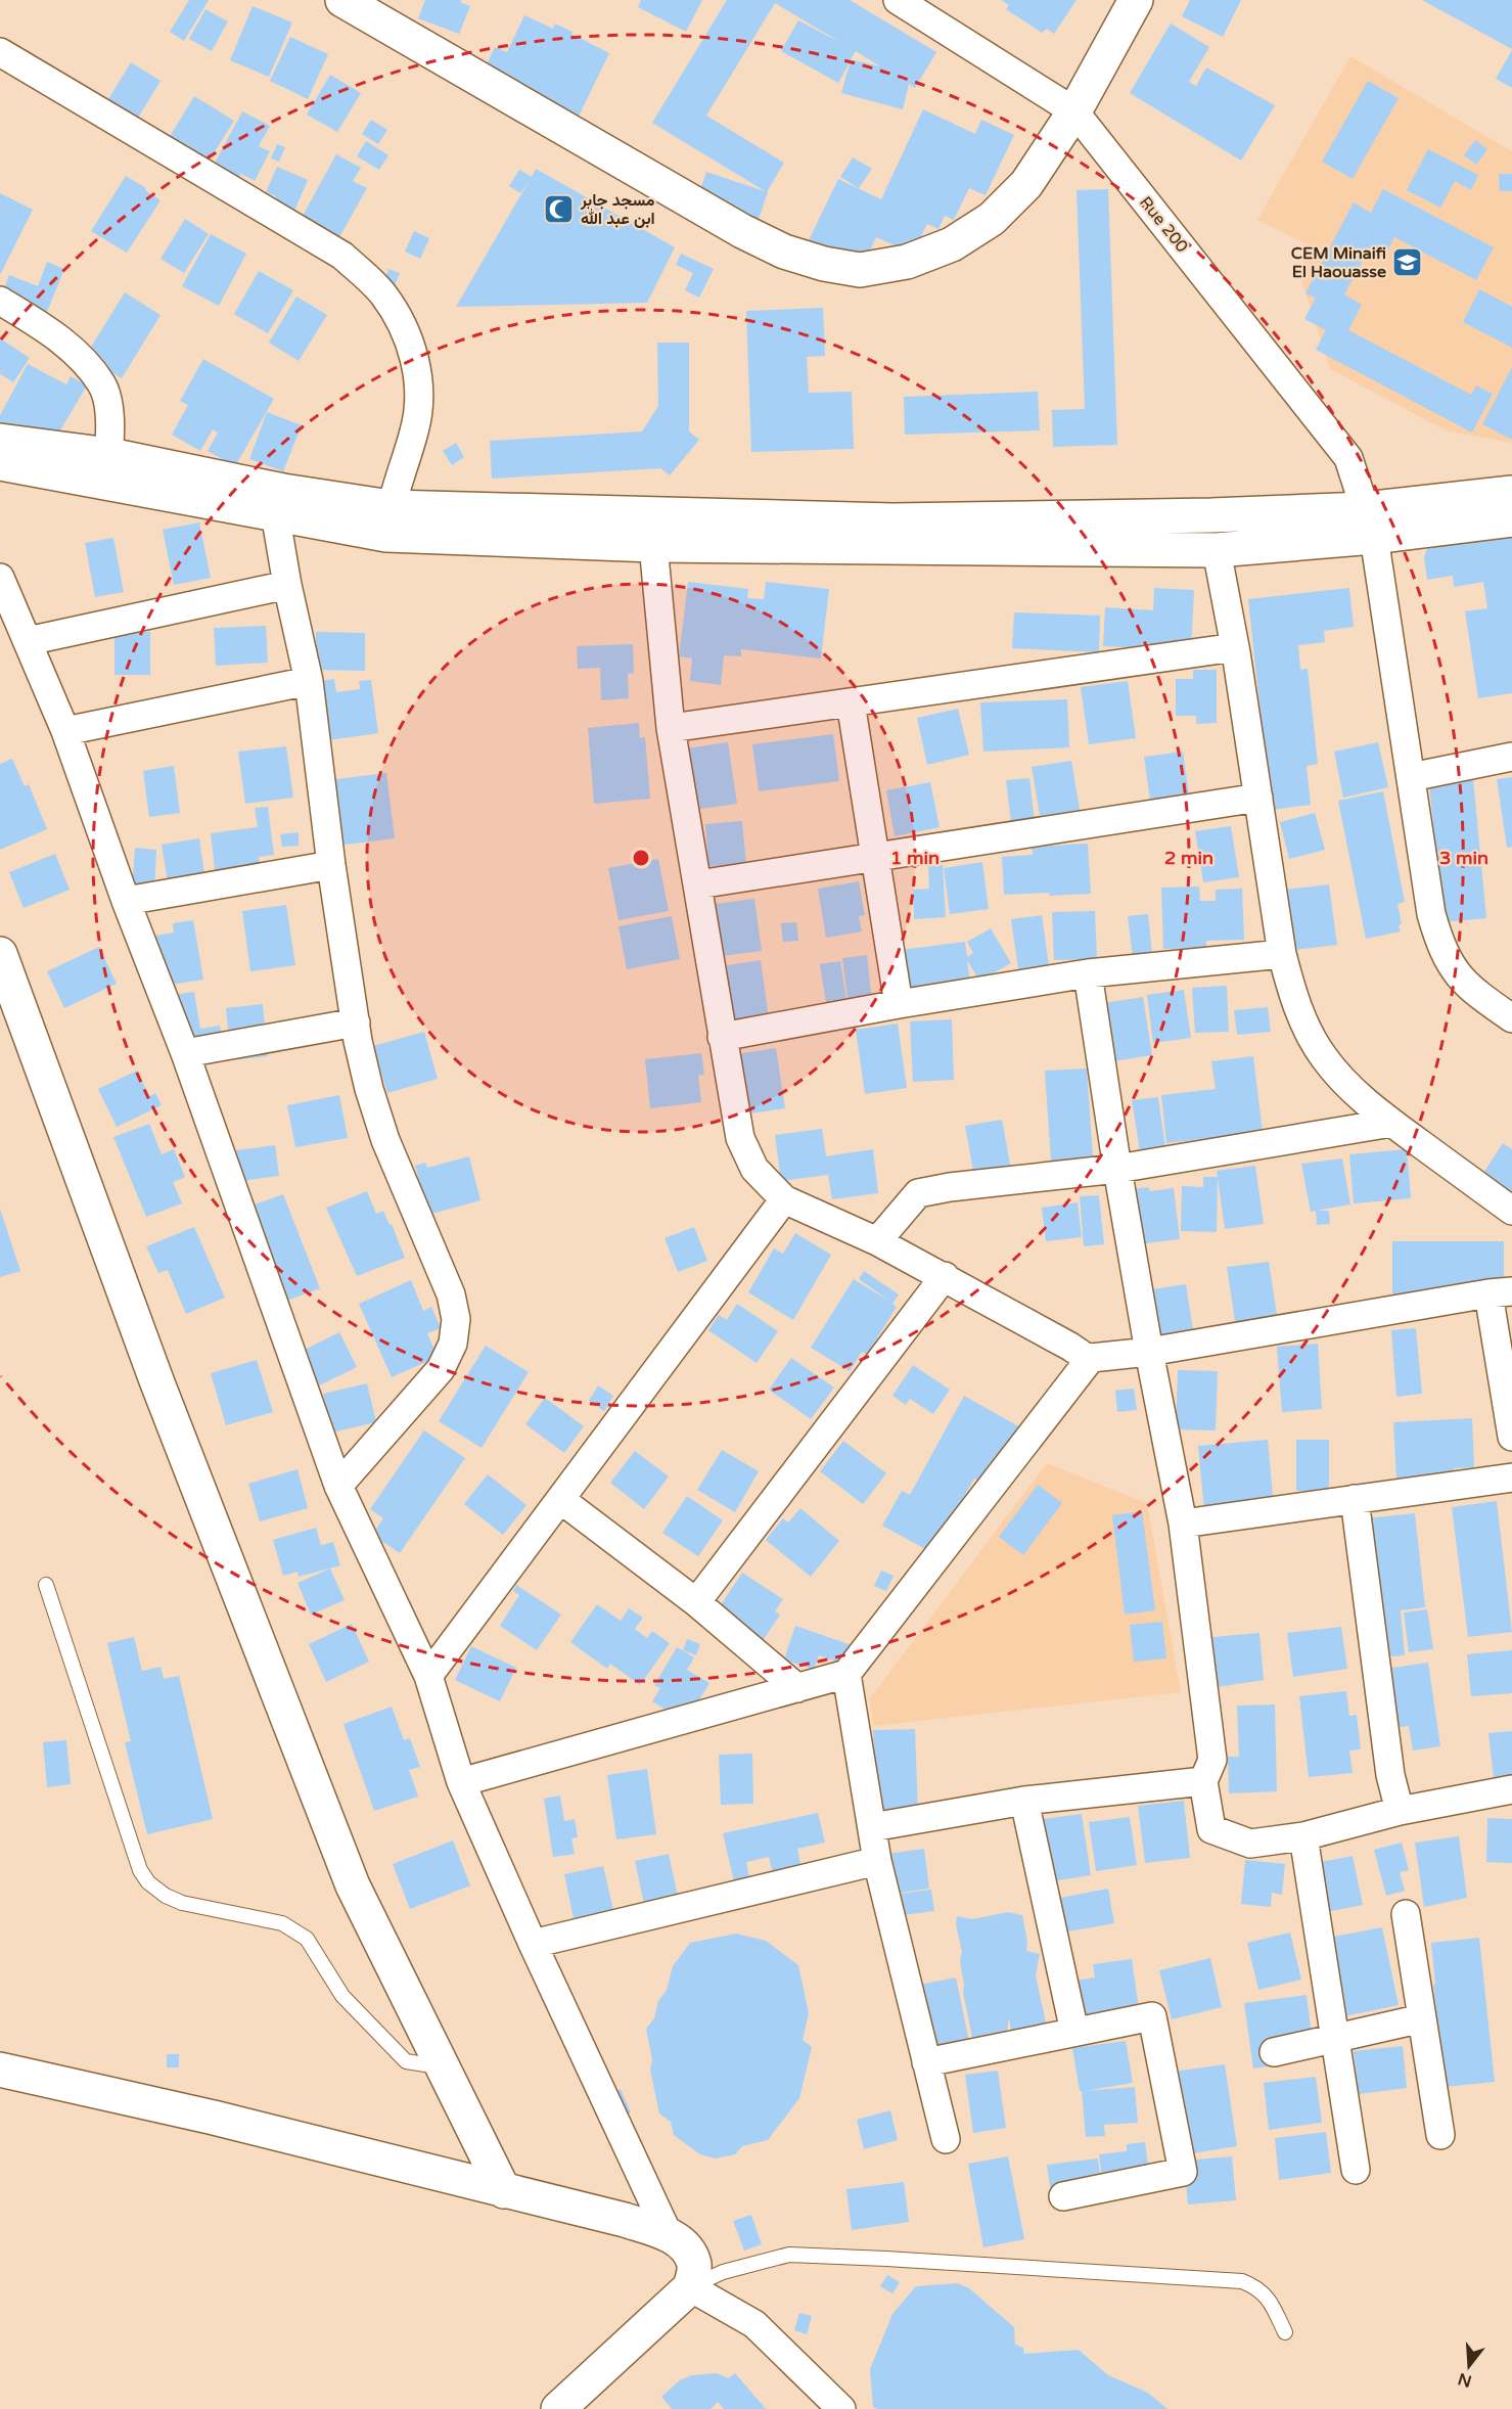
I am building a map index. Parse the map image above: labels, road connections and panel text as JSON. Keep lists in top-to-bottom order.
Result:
{
  "streets": {
    "street": ["Rue 200"]
  },
  "places": {
    "mosque": ["مسجد جابر ابن عبد الله"],
    "school or university": ["CEM Minaifi El Haouasse"]
  },
  "north": "bottom",
  "rings": ["1 min", "2 min", "3 min"]
}
